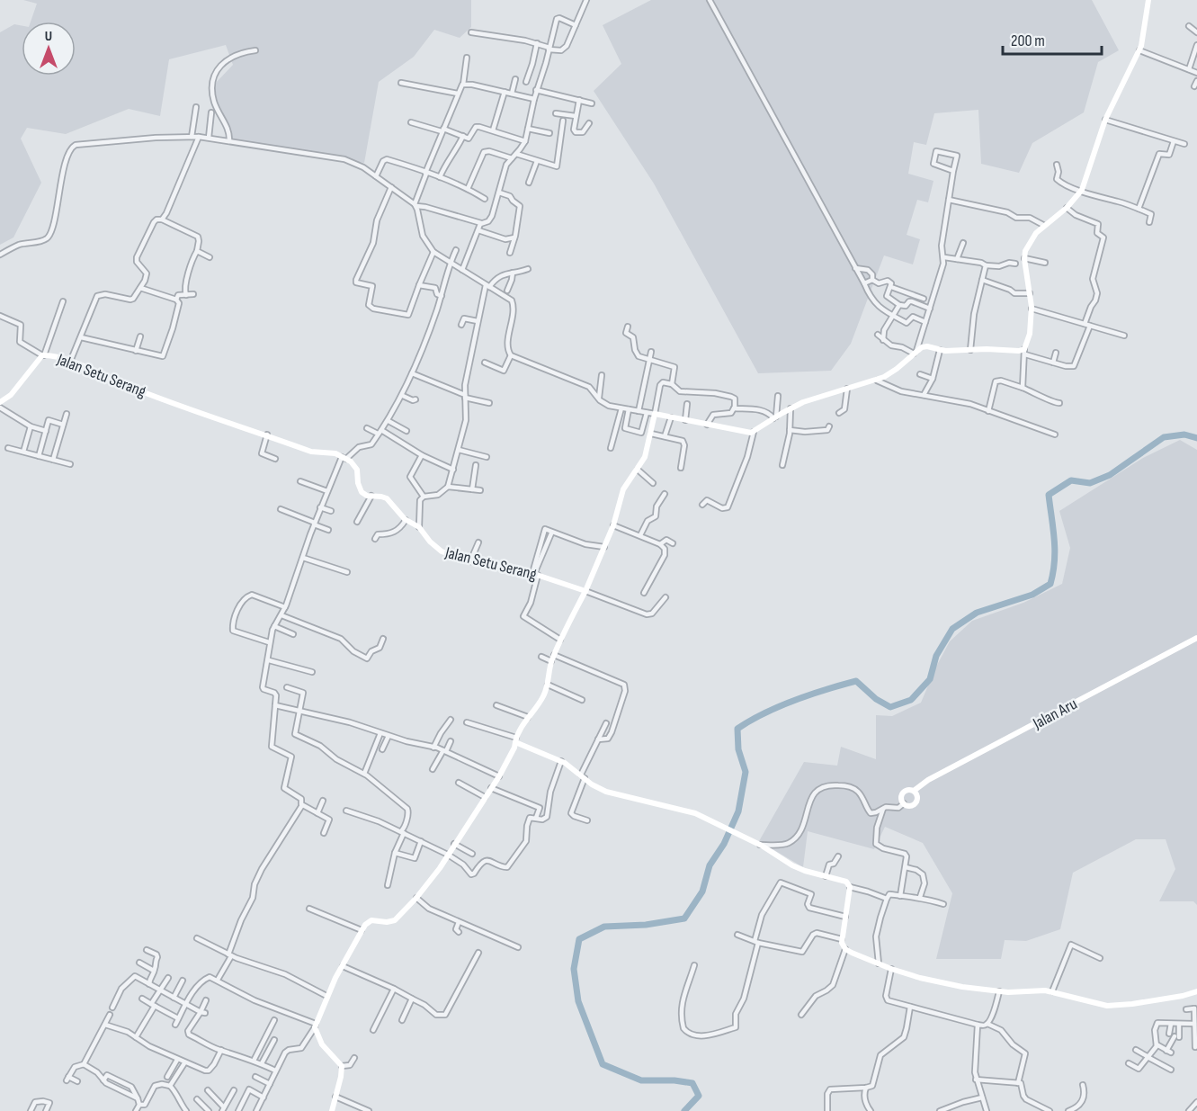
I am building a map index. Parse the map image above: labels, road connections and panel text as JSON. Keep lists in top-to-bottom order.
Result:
{
  "streets": {
    "street": ["Jalan Setu Serang", "Jalan Aru"]
  },
  "scale_bar": "200 m",
  "north": "top"
}
